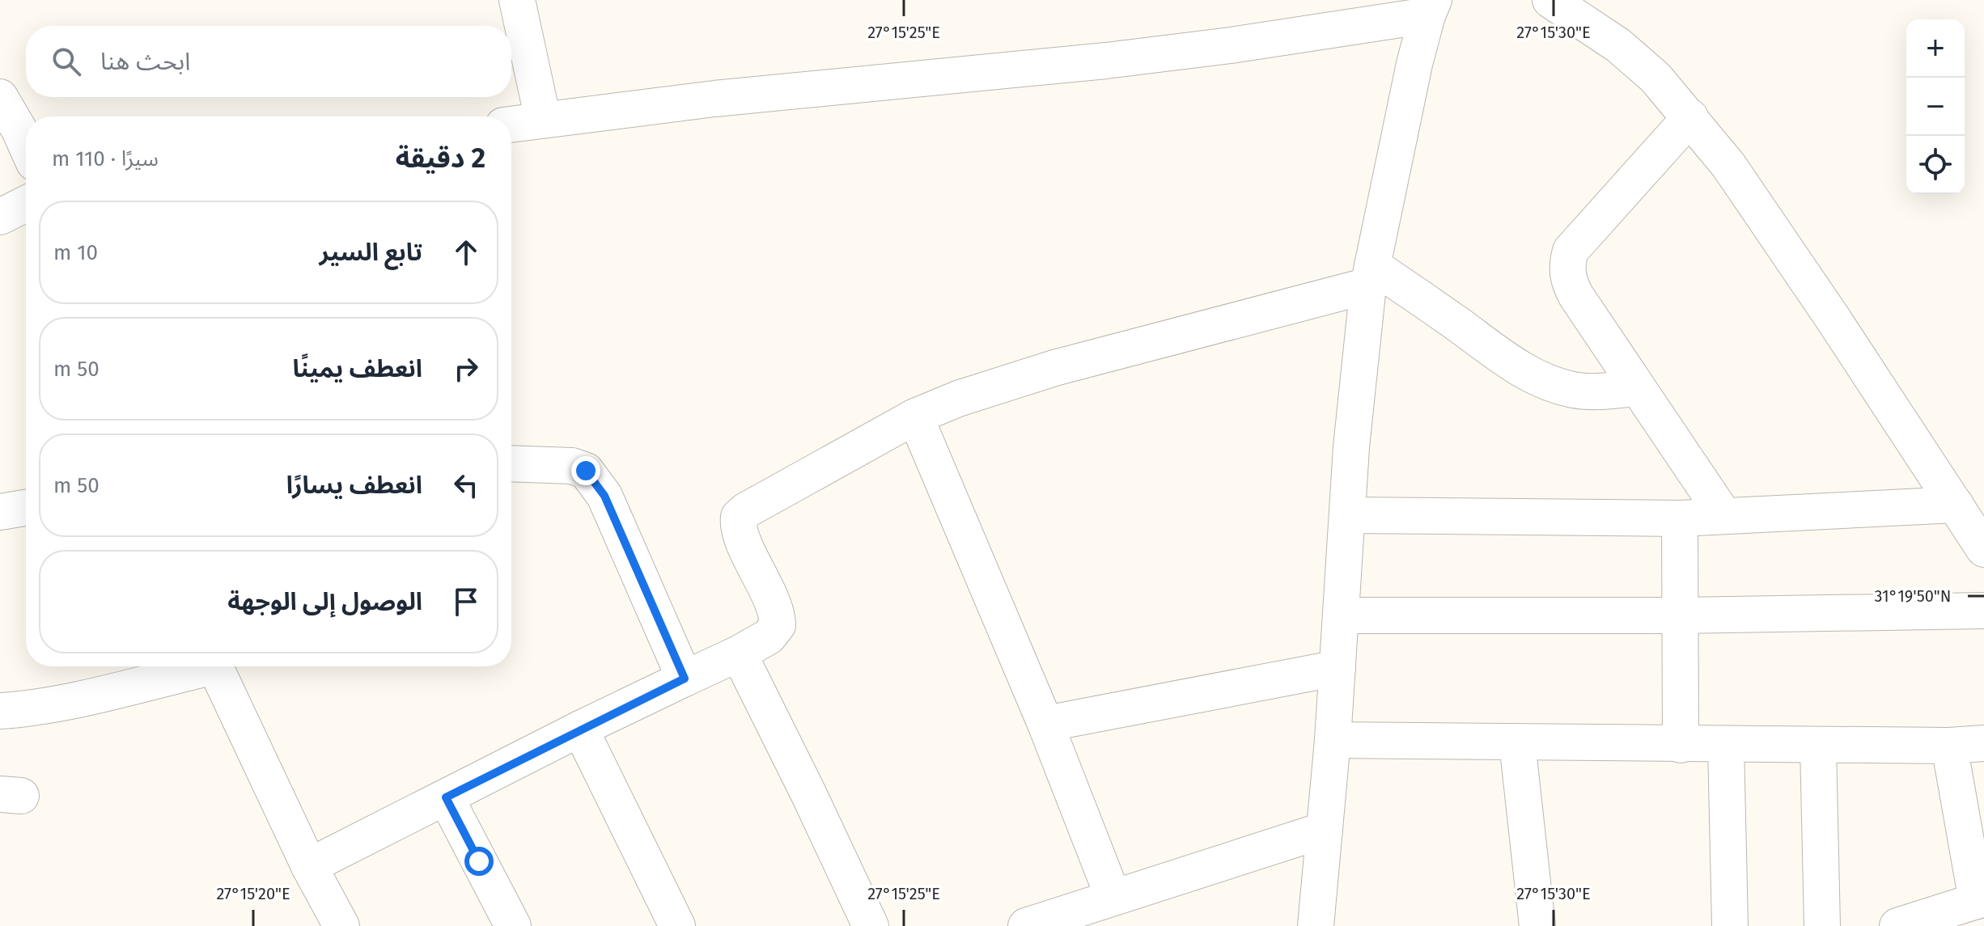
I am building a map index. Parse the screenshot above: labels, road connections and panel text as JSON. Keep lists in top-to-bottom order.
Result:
{
  "page": {
    "map_buttons": ["+", "−"],
    "search": "ابحث هنا",
    "heading": ["2 دقيقة", "سيرًا · 110 m"],
    "list": [
      ["تابع السير", "10 m"],
      ["انعطف يمينًا", "50 m"],
      ["انعطف يسارًا", "50 m"],
      "الوصول إلى الوجهة"
    ]
  },
  "coordinates": [
    "27°15'25\"E",
    "27°15'30\"E",
    "31°19'50\"N",
    "27°15'20\"E"
  ]
}
